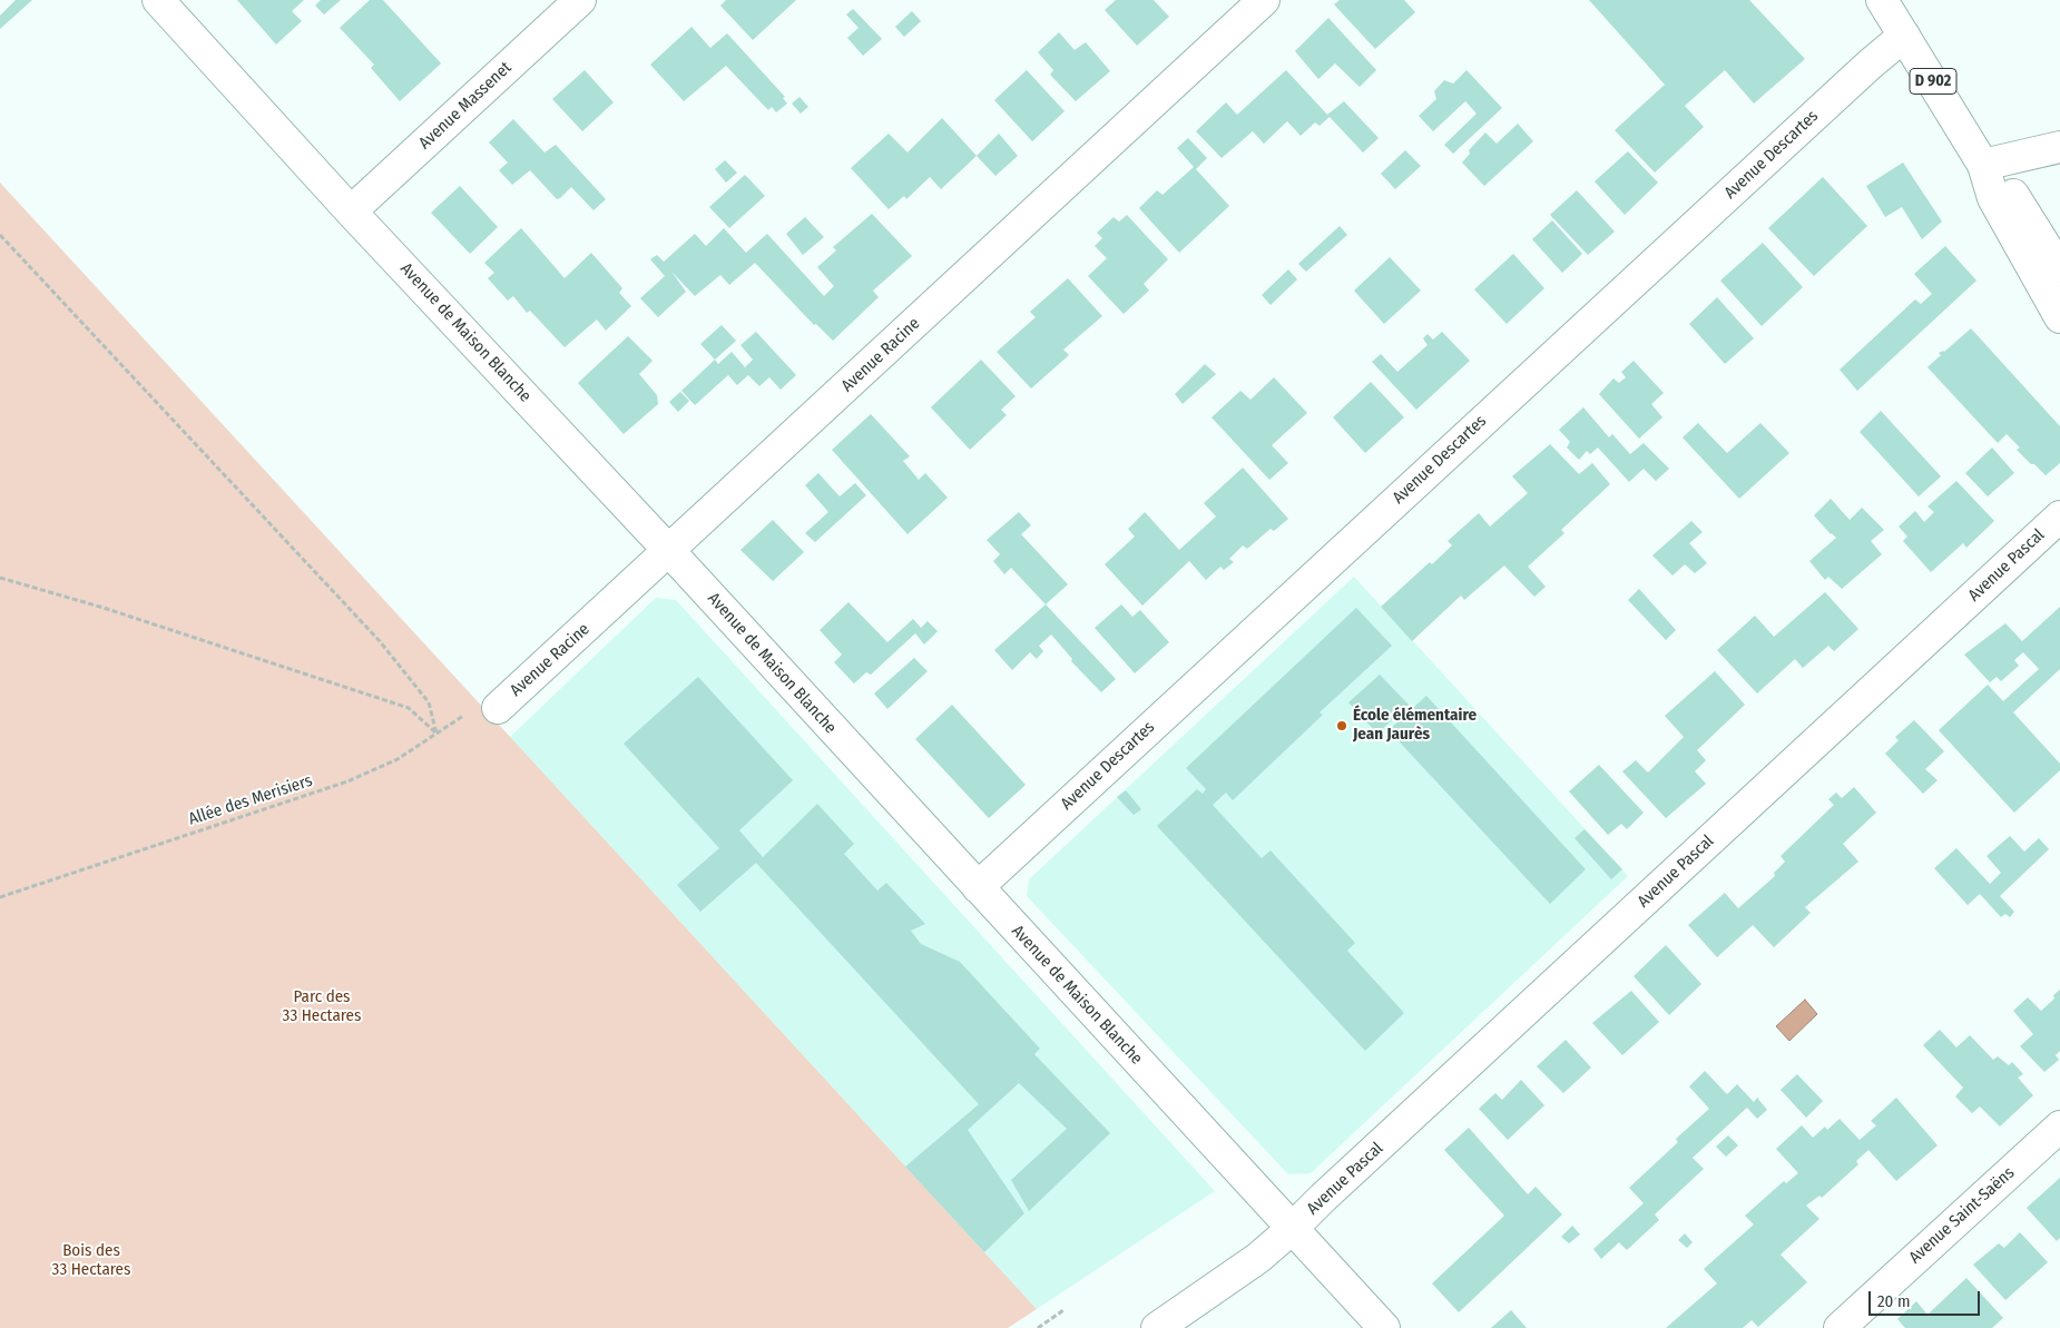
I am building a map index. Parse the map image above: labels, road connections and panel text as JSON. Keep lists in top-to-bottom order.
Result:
{
  "streets": {
    "street": [
      "D 902",
      "Avenue Massenet",
      "Avenue Descartes",
      "Avenue de Maison Blanche",
      "Avenue Racine",
      "Avenue Pascal",
      "Avenue Saint-Saëns"
    ],
    "path": ["Allée des Merisiers"]
  },
  "crossings": [
    ["D 902", "Avenue Descartes"],
    ["Avenue Massenet", "Avenue de Maison Blanche"],
    ["Avenue Descartes", "Avenue de Maison Blanche"],
    ["Avenue de Maison Blanche", "Avenue Racine"],
    ["Avenue de Maison Blanche", "Avenue Pascal"],
    ["Avenue Racine", "Allée des Merisiers"]
  ],
  "parks": ["Parc des 33 Hectares", "Bois des 33 Hectares"],
  "places": ["École élémentaire Jean Jaurès"],
  "scale_bar": "20 m"
}
